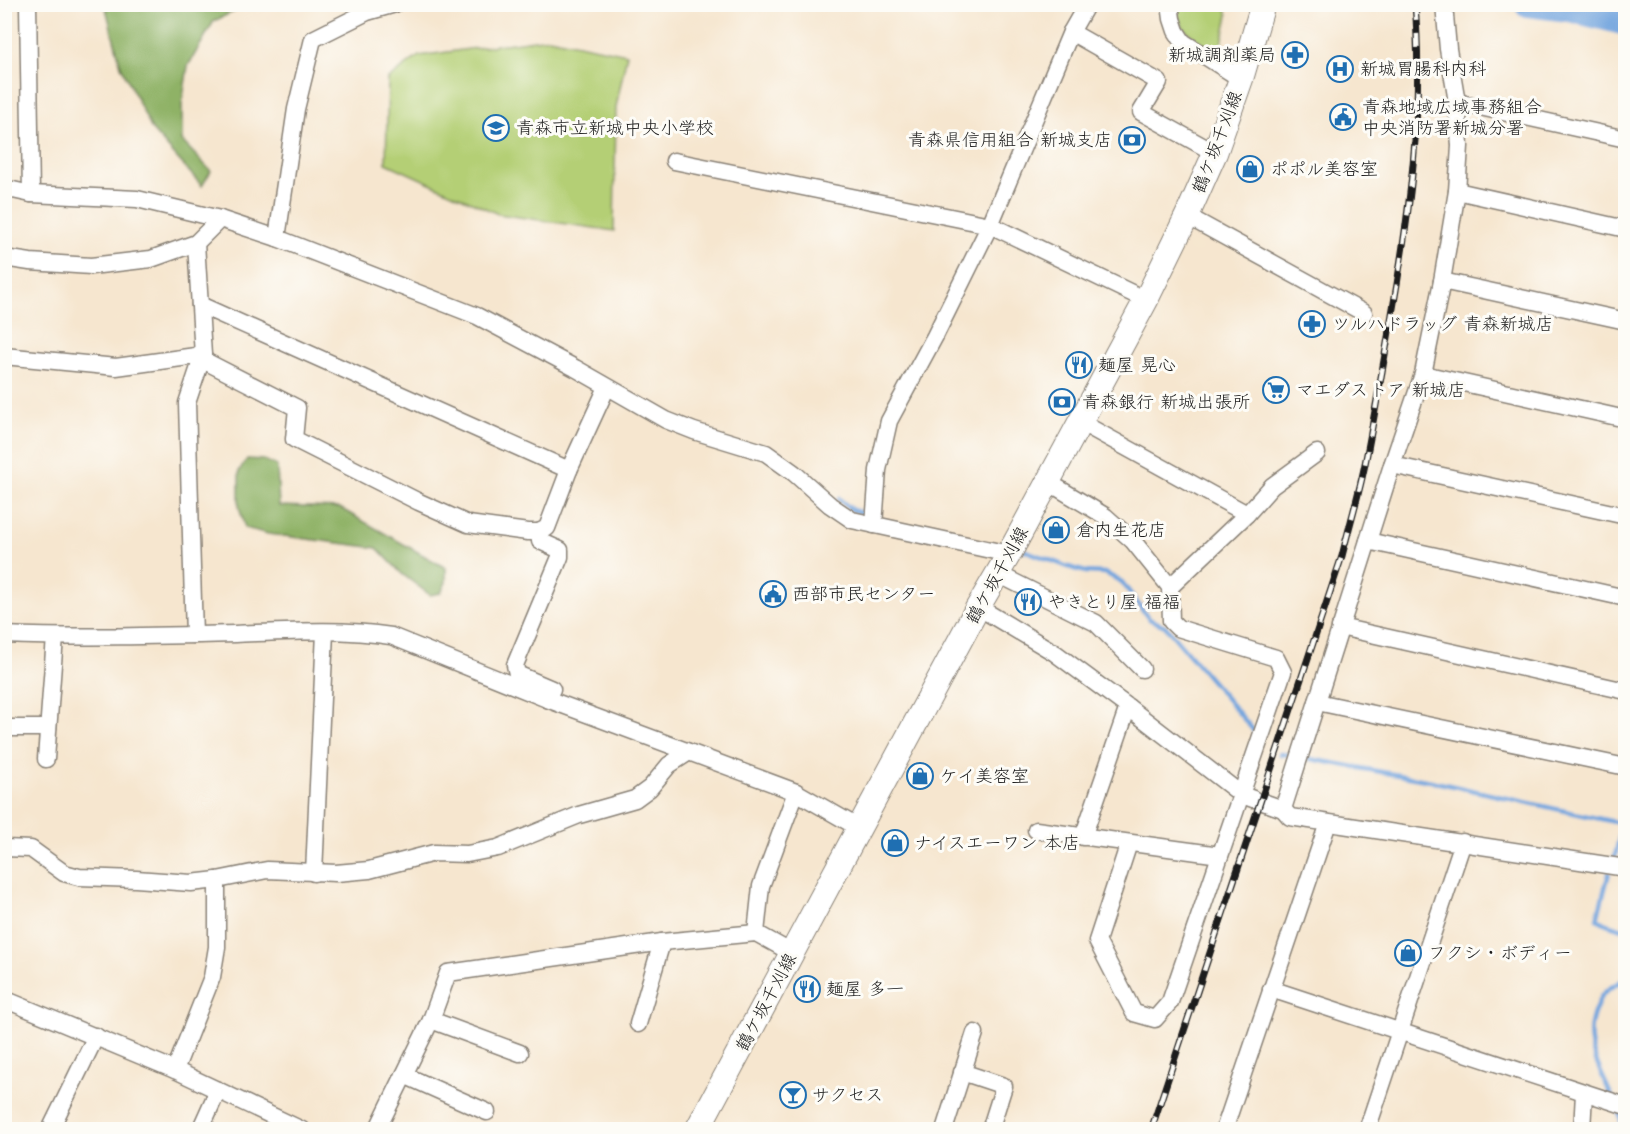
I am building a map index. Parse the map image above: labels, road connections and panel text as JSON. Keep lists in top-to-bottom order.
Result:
{
  "streets": {
    "main road": ["鶴ケ坂千刈線"]
  },
  "places": {
    "pharmacy": ["新城調剤薬局", "ツルハドラッグ 青森新城店"],
    "hospital": ["新城胃腸科内科"],
    "public building": ["青森地域広域事務組合 中央消防署新城分署", "西部市民センター"],
    "school or university": ["青森市立新城中央小学校"],
    "bank": ["青森県信用組合 新城支店", "青森銀行 新城出張所"],
    "shop": [
      "ポポル美容室",
      "倉内生花店",
      "ケイ美容室",
      "ナイスエーワン 本店",
      "フクシ・ボディー"
    ],
    "restaurant": ["麺屋 晃心", "やきとり屋 福福", "麺屋 多一"],
    "supermarket": ["マエダストア 新城店"],
    "bar": ["サクセス"]
  }
}
